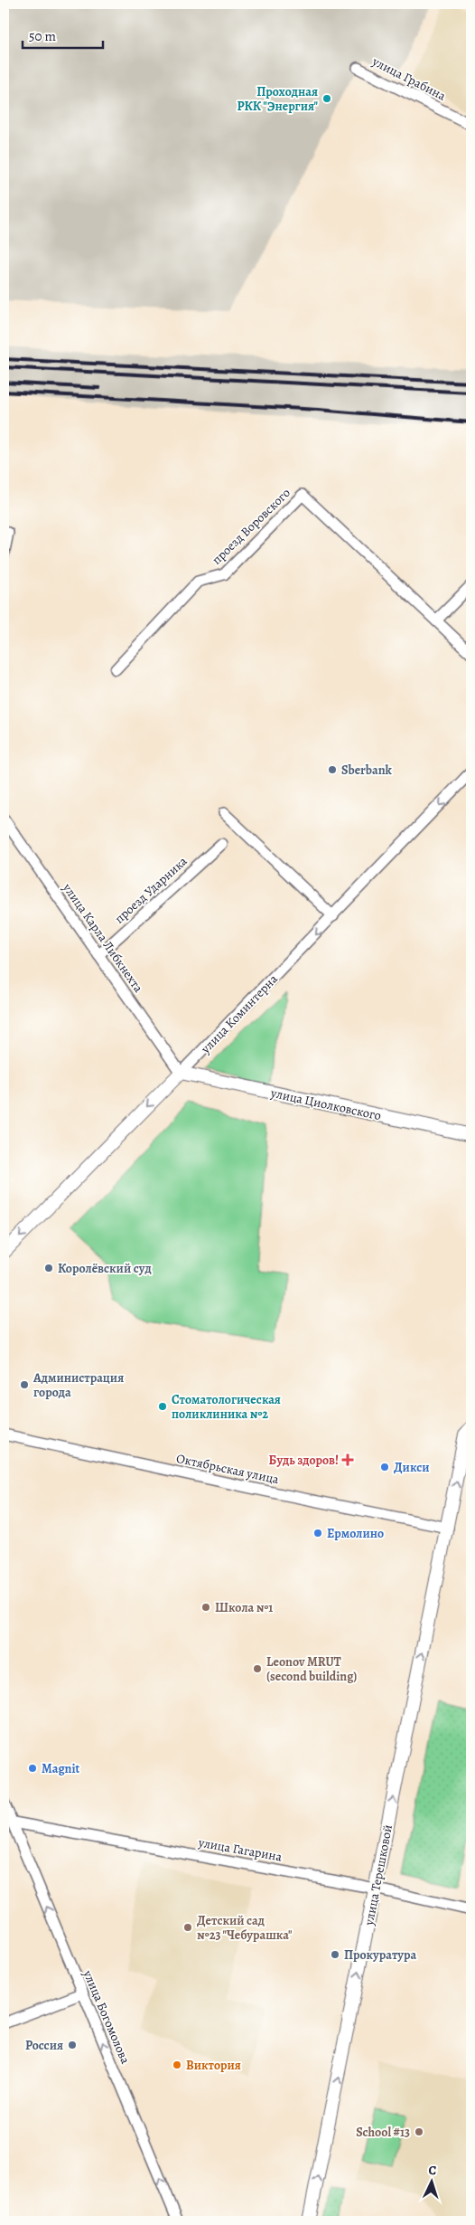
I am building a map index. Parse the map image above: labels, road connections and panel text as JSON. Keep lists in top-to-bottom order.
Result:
{
  "streets": {
    "main road": ["улица Коминтерна", "улица Циолковского", "улица Терешковой"],
    "street": [
      "улица Грабина",
      "проезд Воровского",
      "проезд Ударника",
      "улица Карла Либкнехта",
      "Октябрьская улица",
      "улица Гагарина",
      "улица Богомолова"
    ]
  },
  "crossings": [
    ["проезд Ударника", "улица Карла Либкнехта"],
    ["улица Карла Либкнехта", "улица Коминтерна"],
    ["улица Карла Либкнехта", "улица Циолковского"],
    ["улица Коминтерна", "улица Циолковского"],
    ["Октябрьская улица", "улица Терешковой"],
    ["улица Гагарина", "улица Терешковой"],
    ["улица Гагарина", "улица Богомолова"]
  ],
  "one_way": ["улица Коминтерна", "улица Терешковой", "улица Богомолова"],
  "places": {
    "other": [
      "Проходная РКК \"Энергия\"",
      "Sberbank",
      "Королёвский суд",
      "Администрация города",
      "Стоматологическая поликлиника №2",
      "Дикси",
      "Ермолино",
      "Школа №1",
      "Leonov MRUT (second building)",
      "Magnit",
      "Детский сад №23 \"Чебурашка\"",
      "Прокуратура",
      "Россия",
      "Виктория",
      "School #13"
    ],
    "health": ["Будь здоров!"]
  },
  "scale_bar": "50 m",
  "north": "top"
}
